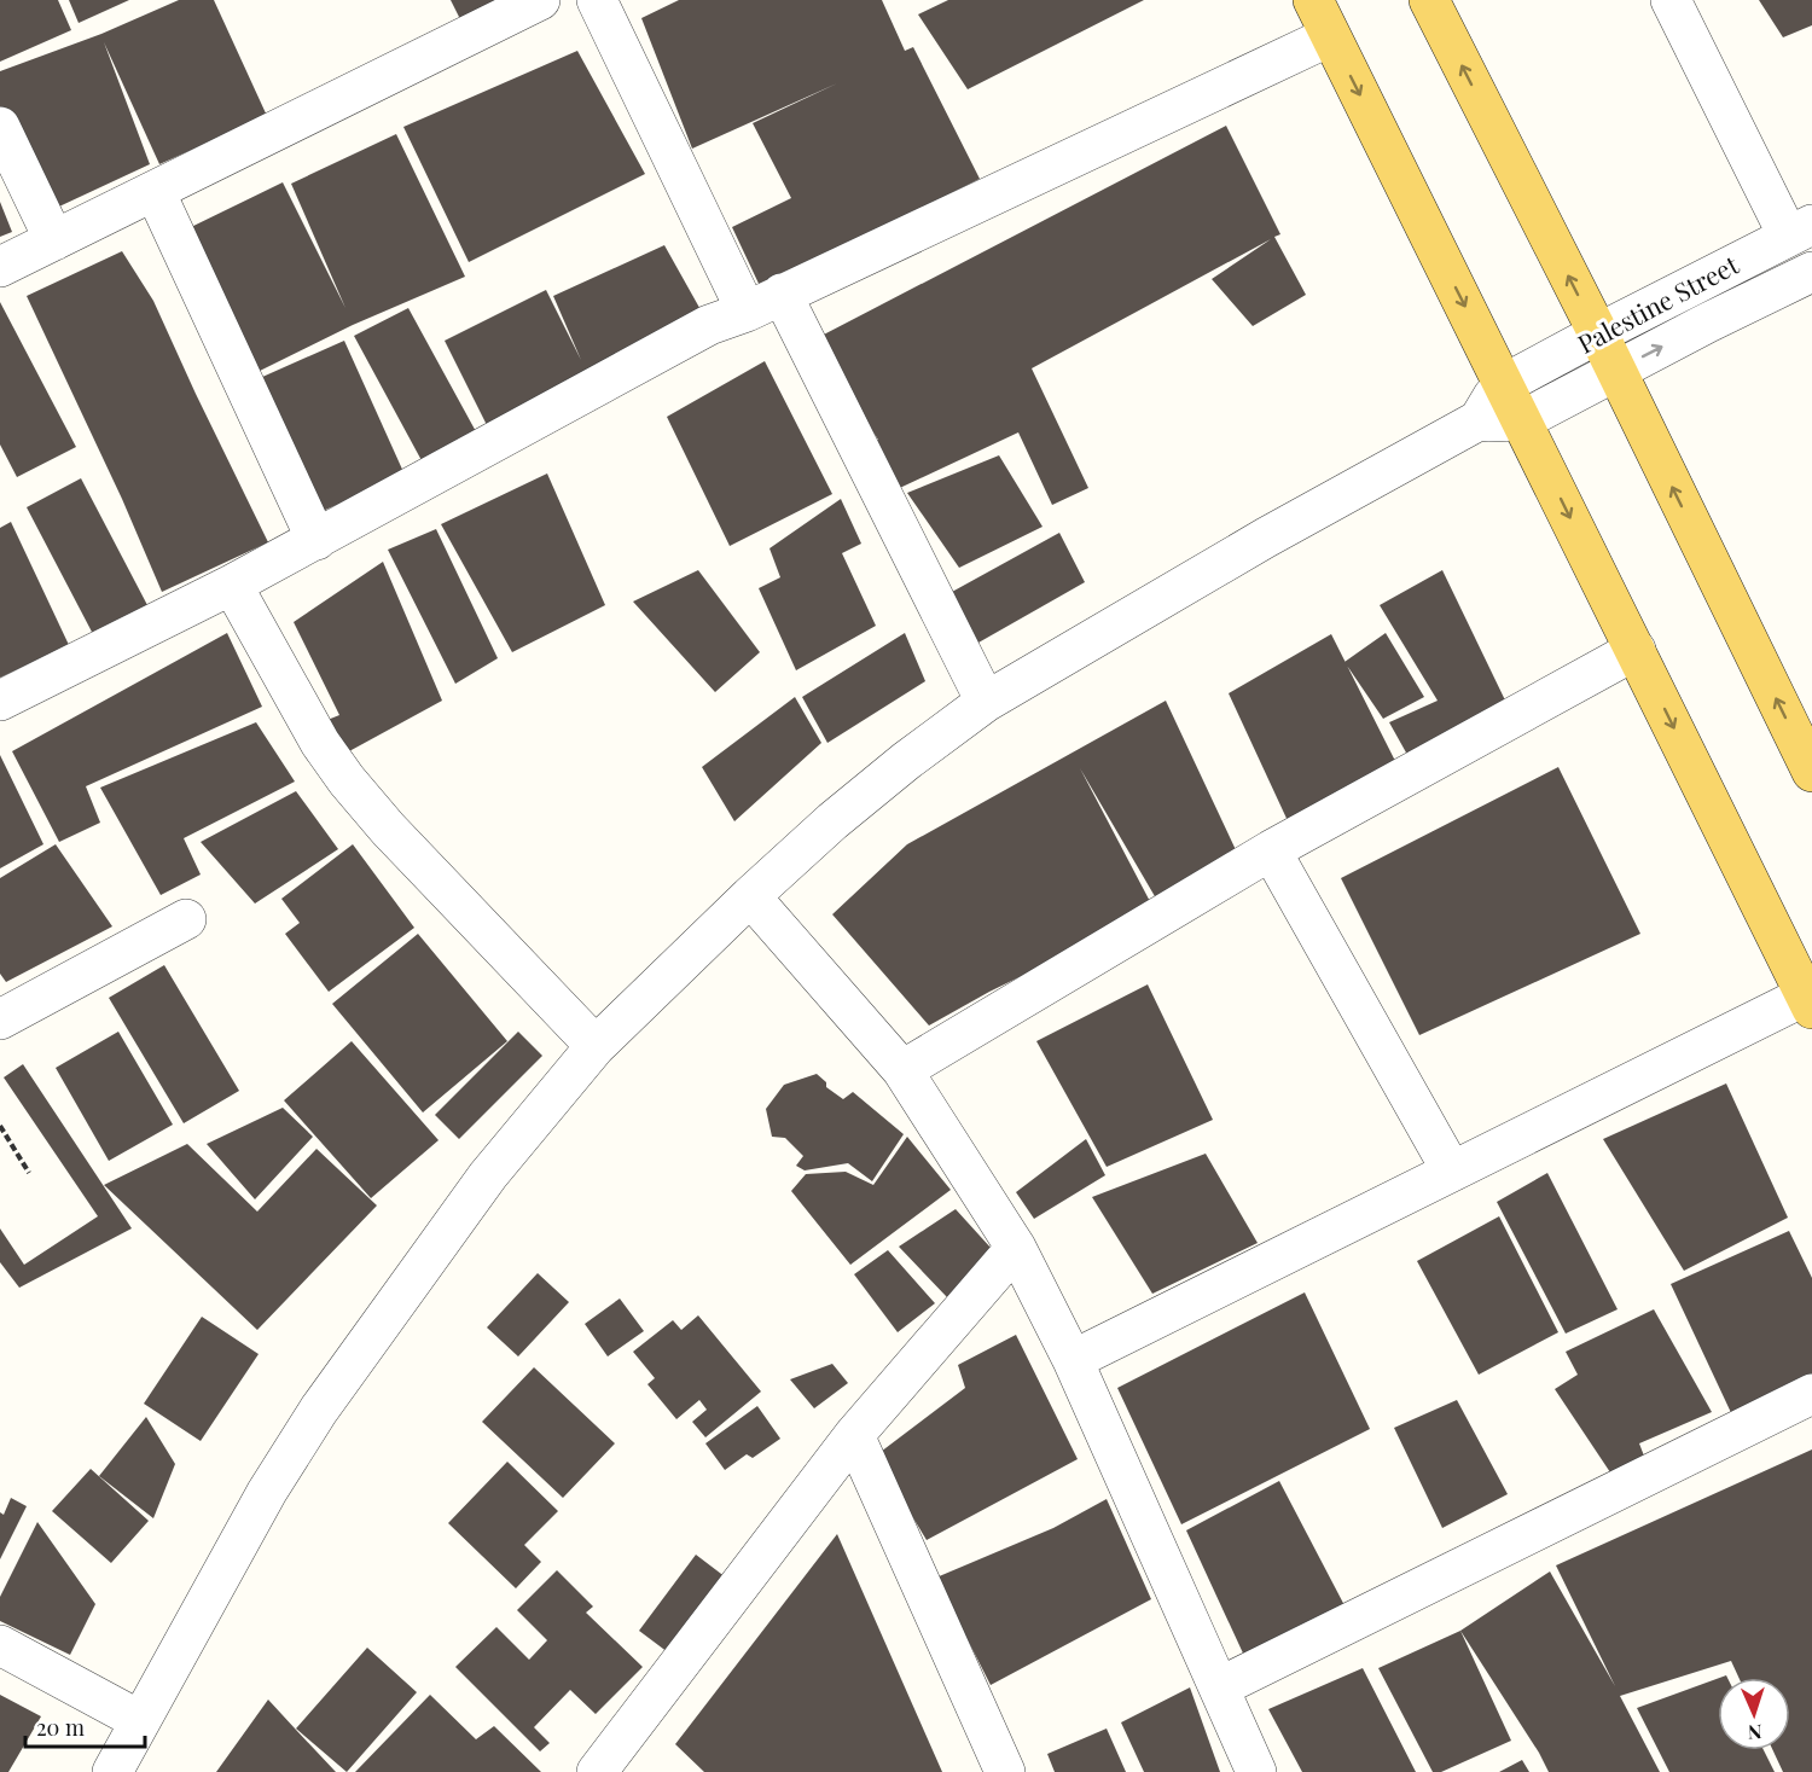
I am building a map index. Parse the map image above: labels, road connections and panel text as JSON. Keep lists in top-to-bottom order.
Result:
{
  "streets": {
    "street": ["Palestine Street"]
  },
  "scale_bar": "20 m",
  "north": "bottom"
}
